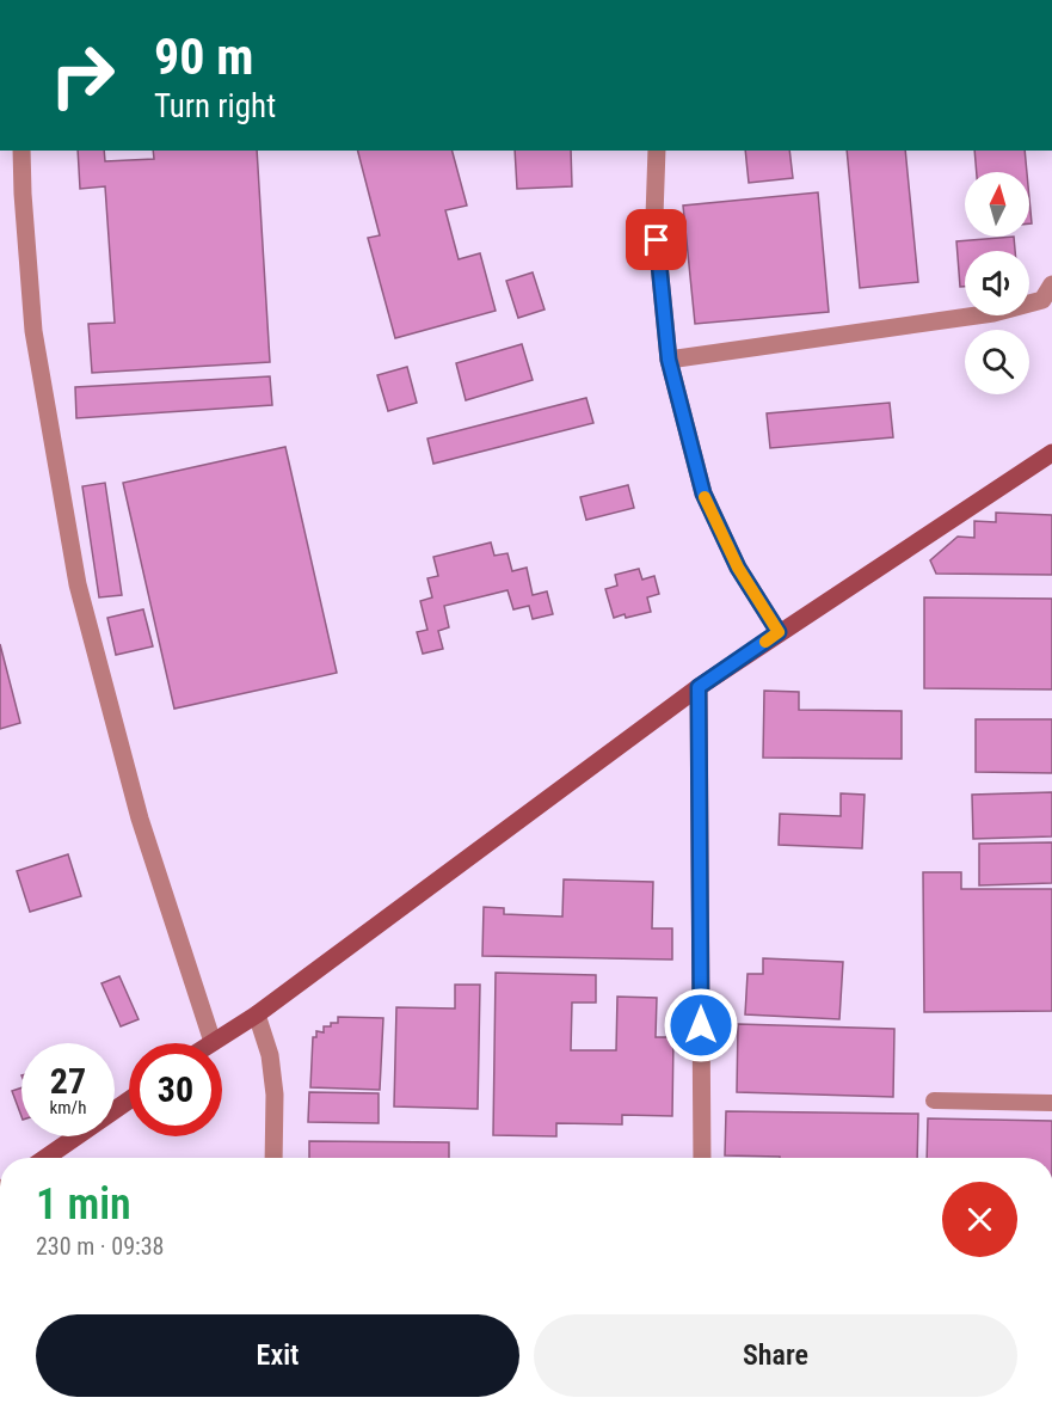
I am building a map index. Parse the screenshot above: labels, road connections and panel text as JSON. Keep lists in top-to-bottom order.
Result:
{
  "north": "top",
  "page": {
    "turn": ["90 m", "Turn right"],
    "speed": "27 km/h",
    "limit": "30",
    "heading": ["1 min", "230 m · 09:38"],
    "buttons": ["Exit", "Share"]
  }
}
